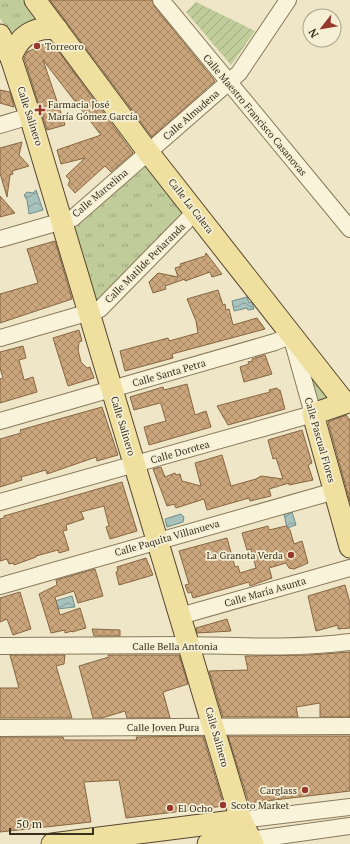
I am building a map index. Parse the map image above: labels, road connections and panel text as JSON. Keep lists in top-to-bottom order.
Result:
{
  "streets": {
    "main road": ["Calle Salinero", "Calle La Calera", "Calle Pascual Flores"],
    "street": [
      "Calle Almudena",
      "Calle Maestro Francisco Casanovas",
      "Calle Marcelina",
      "Calle Matilde Peñaranda",
      "Calle Santa Petra",
      "Calle Dorotea",
      "Calle Paquita Villanueva",
      "Calle María Asunta",
      "Calle Bella Antonia",
      "Calle Joven Pura"
    ]
  },
  "crossings": [
    ["Calle Almudena", "Calle Maestro Francisco Casanovas"],
    ["Calle Almudena", "Calle Marcelina"],
    ["Calle Almudena", "Calle La Calera"],
    ["Calle Salinero", "Calle Marcelina"],
    ["Calle Salinero", "Calle Matilde Peñaranda"],
    ["Calle Salinero", "Calle Santa Petra"],
    ["Calle Salinero", "Calle Dorotea"],
    ["Calle Salinero", "Calle Paquita Villanueva"],
    ["Calle Salinero", "Calle María Asunta"],
    ["Calle Salinero", "Calle Bella Antonia"],
    ["Calle Salinero", "Calle Joven Pura"],
    ["Calle Marcelina", "Calle La Calera"],
    ["Calle La Calera", "Calle Matilde Peñaranda"],
    ["Calle La Calera", "Calle Santa Petra"],
    ["Calle La Calera", "Calle Pascual Flores"],
    ["Calle Santa Petra", "Calle Pascual Flores"],
    ["Calle Pascual Flores", "Calle Dorotea"],
    ["Calle Pascual Flores", "Calle Paquita Villanueva"]
  ],
  "places": {
    "other": [
      "Torreoro",
      "La Granota Verda",
      "Carglass",
      "Scoto Market",
      "El Ocho"
    ],
    "health": ["Farmacia José María Gómez García"]
  },
  "scale_bar": "50 m",
  "north": "bottom left"
}
